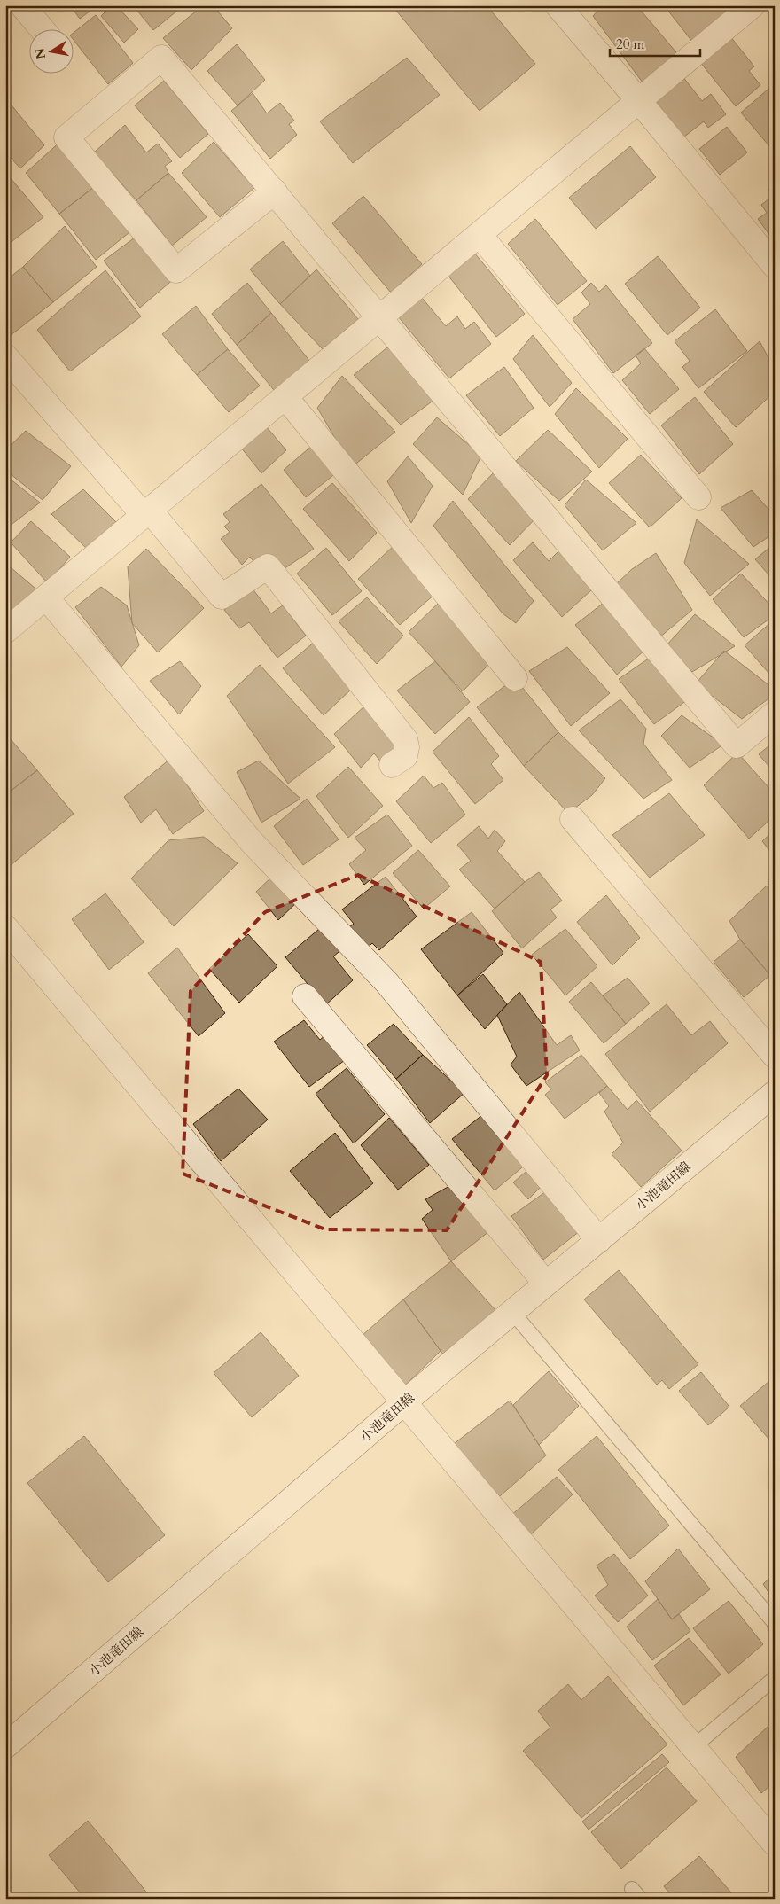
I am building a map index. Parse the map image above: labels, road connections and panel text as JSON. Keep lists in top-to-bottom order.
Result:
{
  "streets": {
    "street": ["小池竜田線"]
  },
  "scale_bar": "20 m",
  "north": "left"
}
